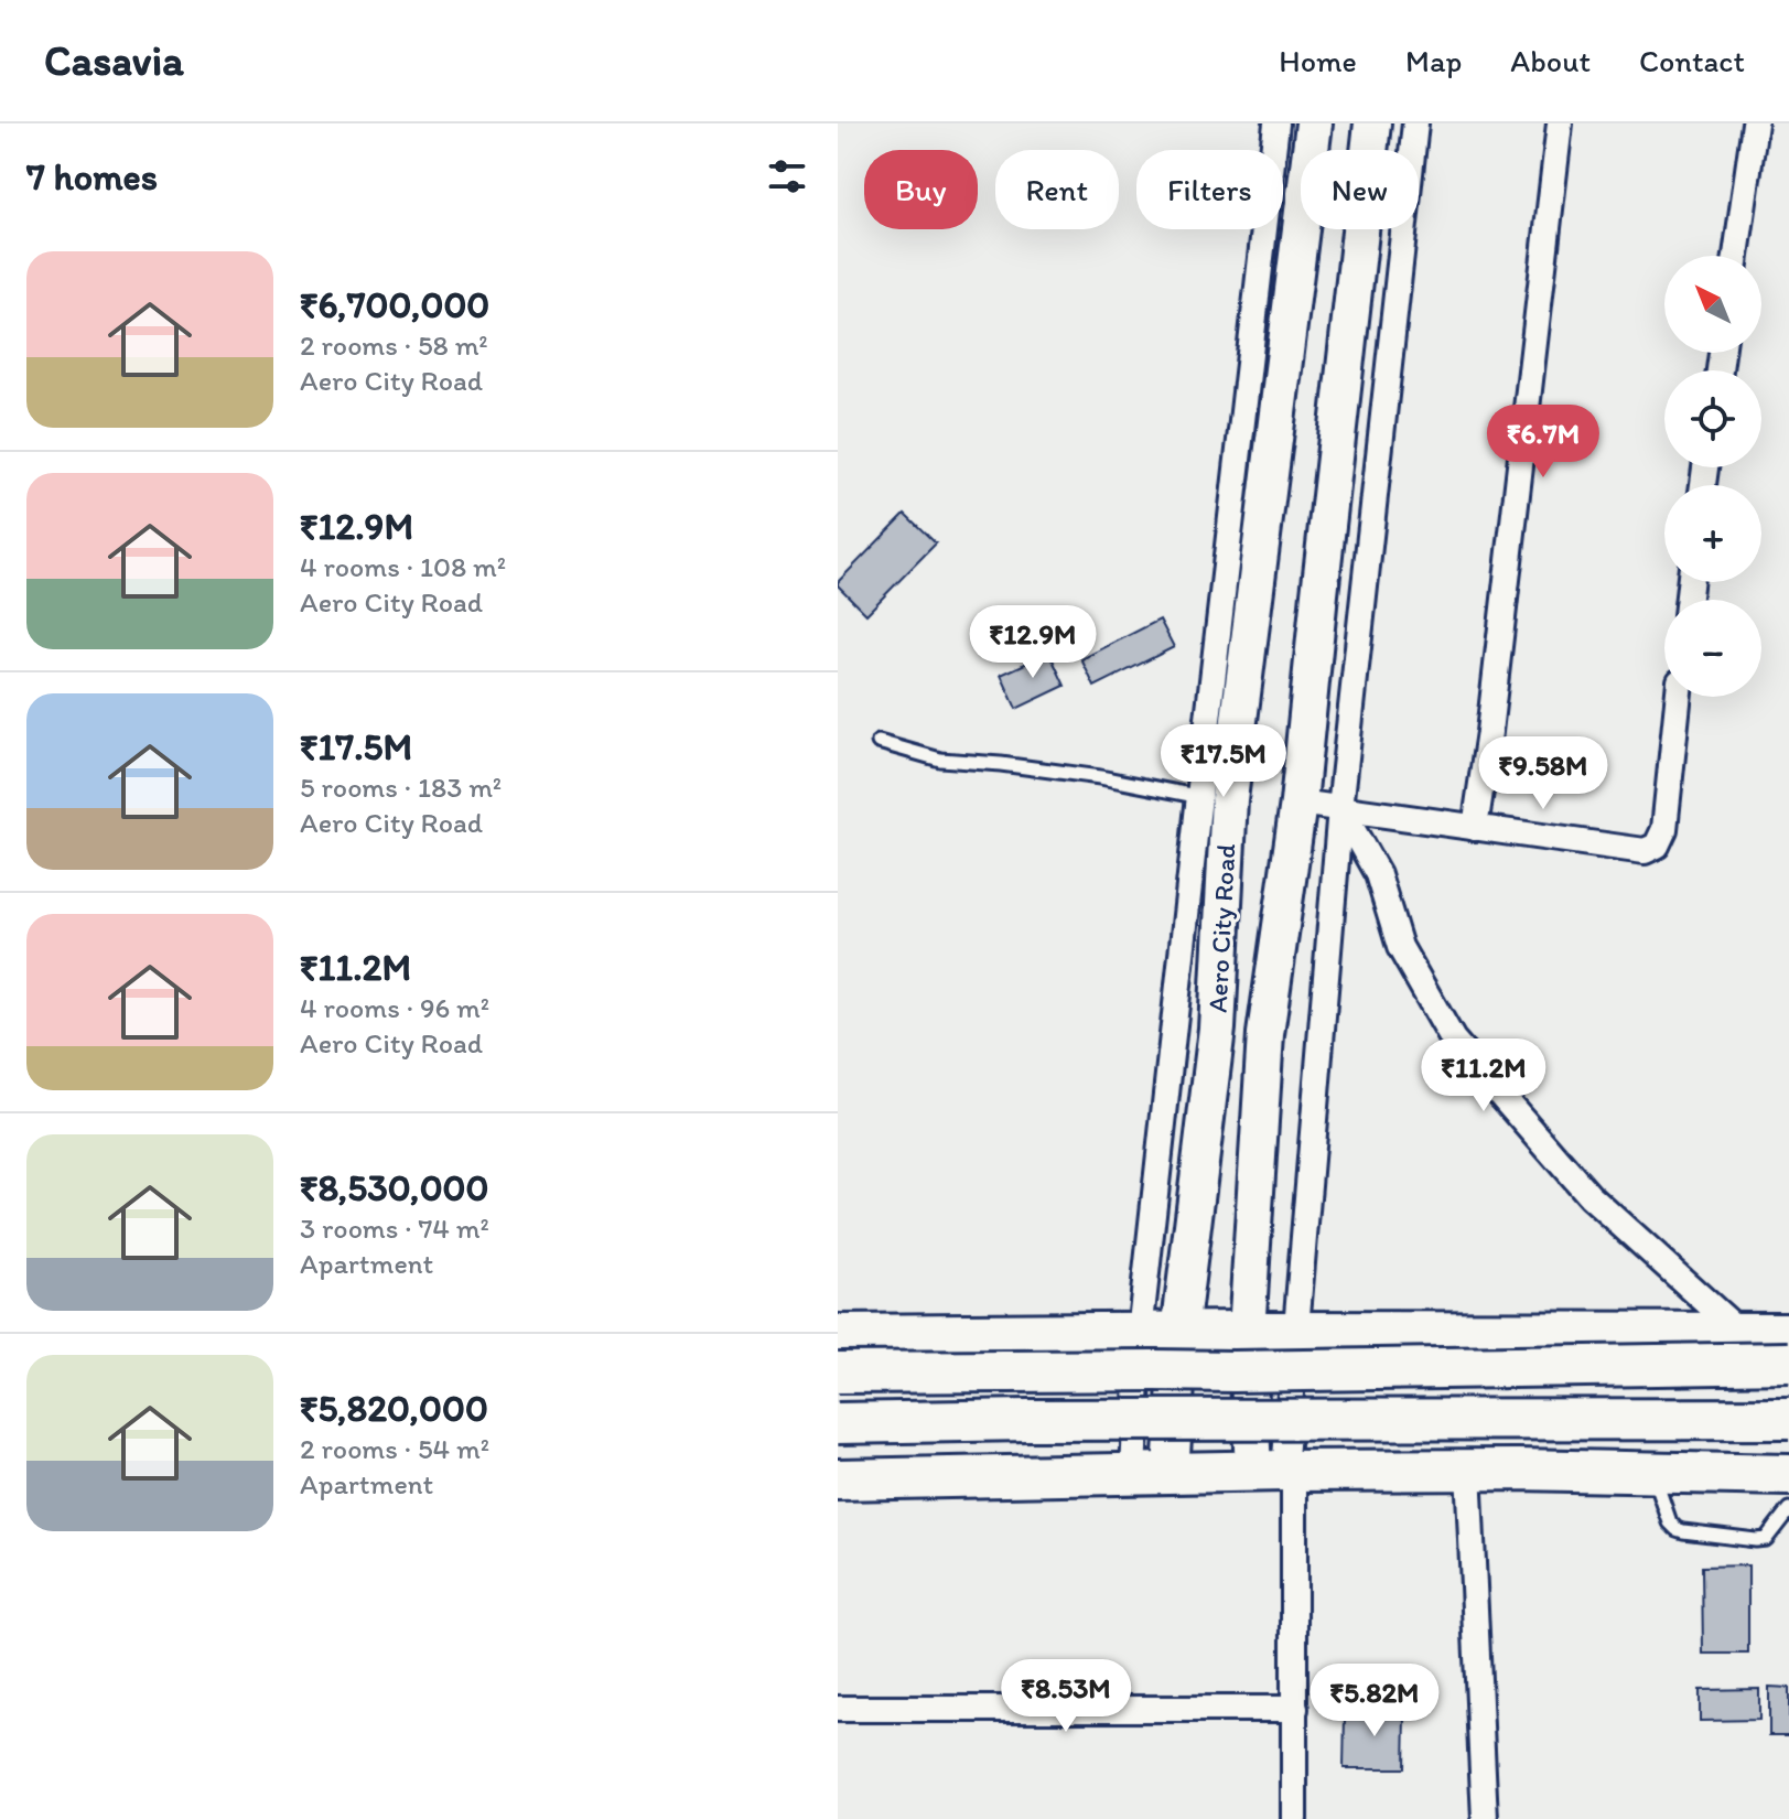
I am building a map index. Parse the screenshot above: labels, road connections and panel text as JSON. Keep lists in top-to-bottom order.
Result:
{
  "streets": {
    "street": ["Aero City Road"]
  },
  "north": "top left",
  "page": {
    "header": "Casavia",
    "nav": [
      "Home",
      "Map",
      "About",
      "Contact"
    ],
    "heading": "7 homes",
    "chip": [
      "Buy",
      "Rent",
      "Filters",
      "New"
    ],
    "list": [
      {
        "name": "₹6,700,000",
        "note": "2 rooms · 58 m² · Aero City Road"
      },
      {
        "name": "₹12.9M",
        "note": "4 rooms · 108 m² · Aero City Road"
      },
      {
        "name": "₹17.5M",
        "note": "5 rooms · 183 m² · Aero City Road"
      },
      {
        "name": "₹11.2M",
        "note": "4 rooms · 96 m² · Aero City Road"
      },
      {
        "name": "₹8,530,000",
        "note": "3 rooms · 74 m² · Apartment"
      },
      {
        "name": "₹5,820,000",
        "note": "2 rooms · 54 m² · Apartment"
      }
    ],
    "map_buttons": ["+", "−"],
    "price": [
      "₹6.7M",
      "₹12.9M",
      "₹17.5M",
      "₹9.58M",
      "₹11.2M",
      "₹8.53M",
      "₹5.82M"
    ]
  }
}
